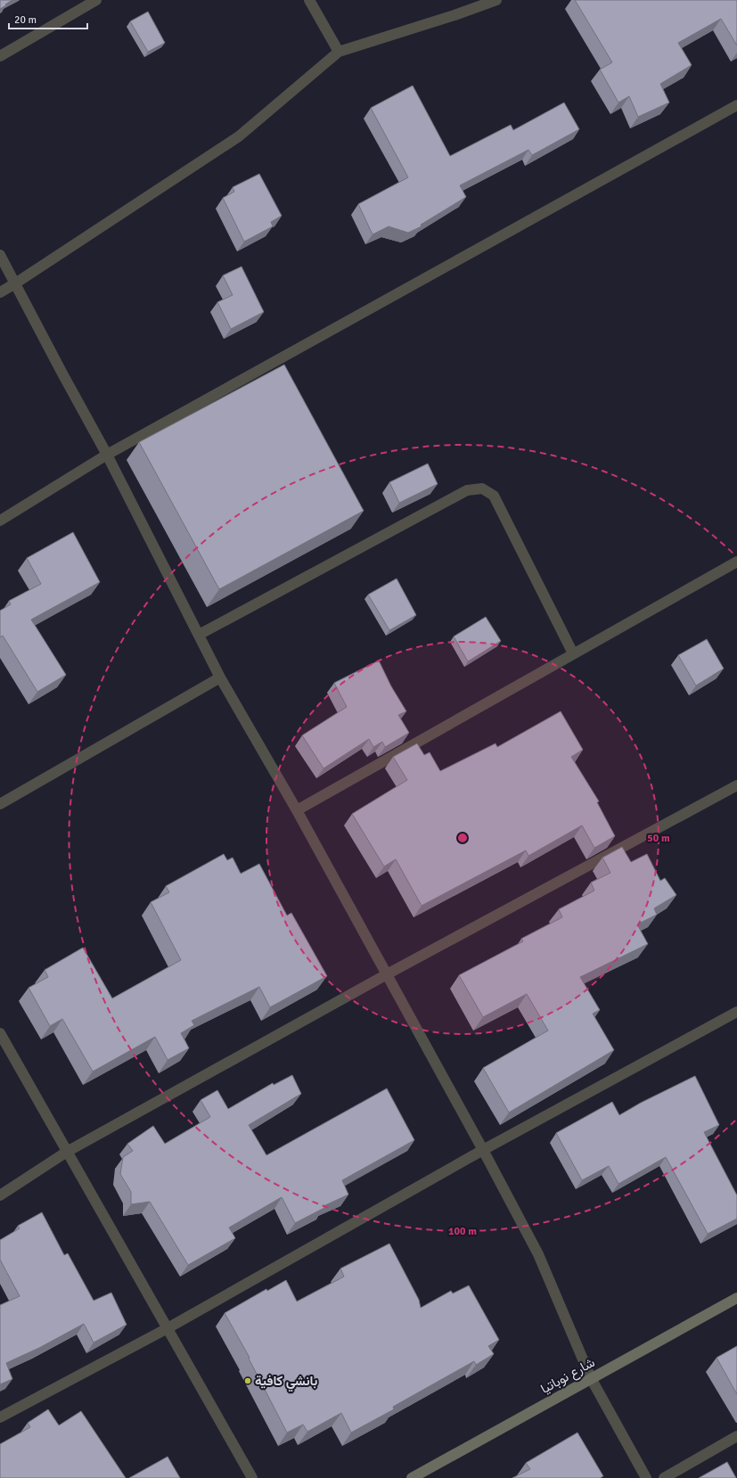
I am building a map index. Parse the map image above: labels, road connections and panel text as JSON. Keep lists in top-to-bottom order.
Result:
{
  "streets": {
    "street": ["شارع نوباتيا"]
  },
  "places": ["بانشي كافية"],
  "scale_bar": "20 m",
  "rings": ["50 m", "100 m"]
}
